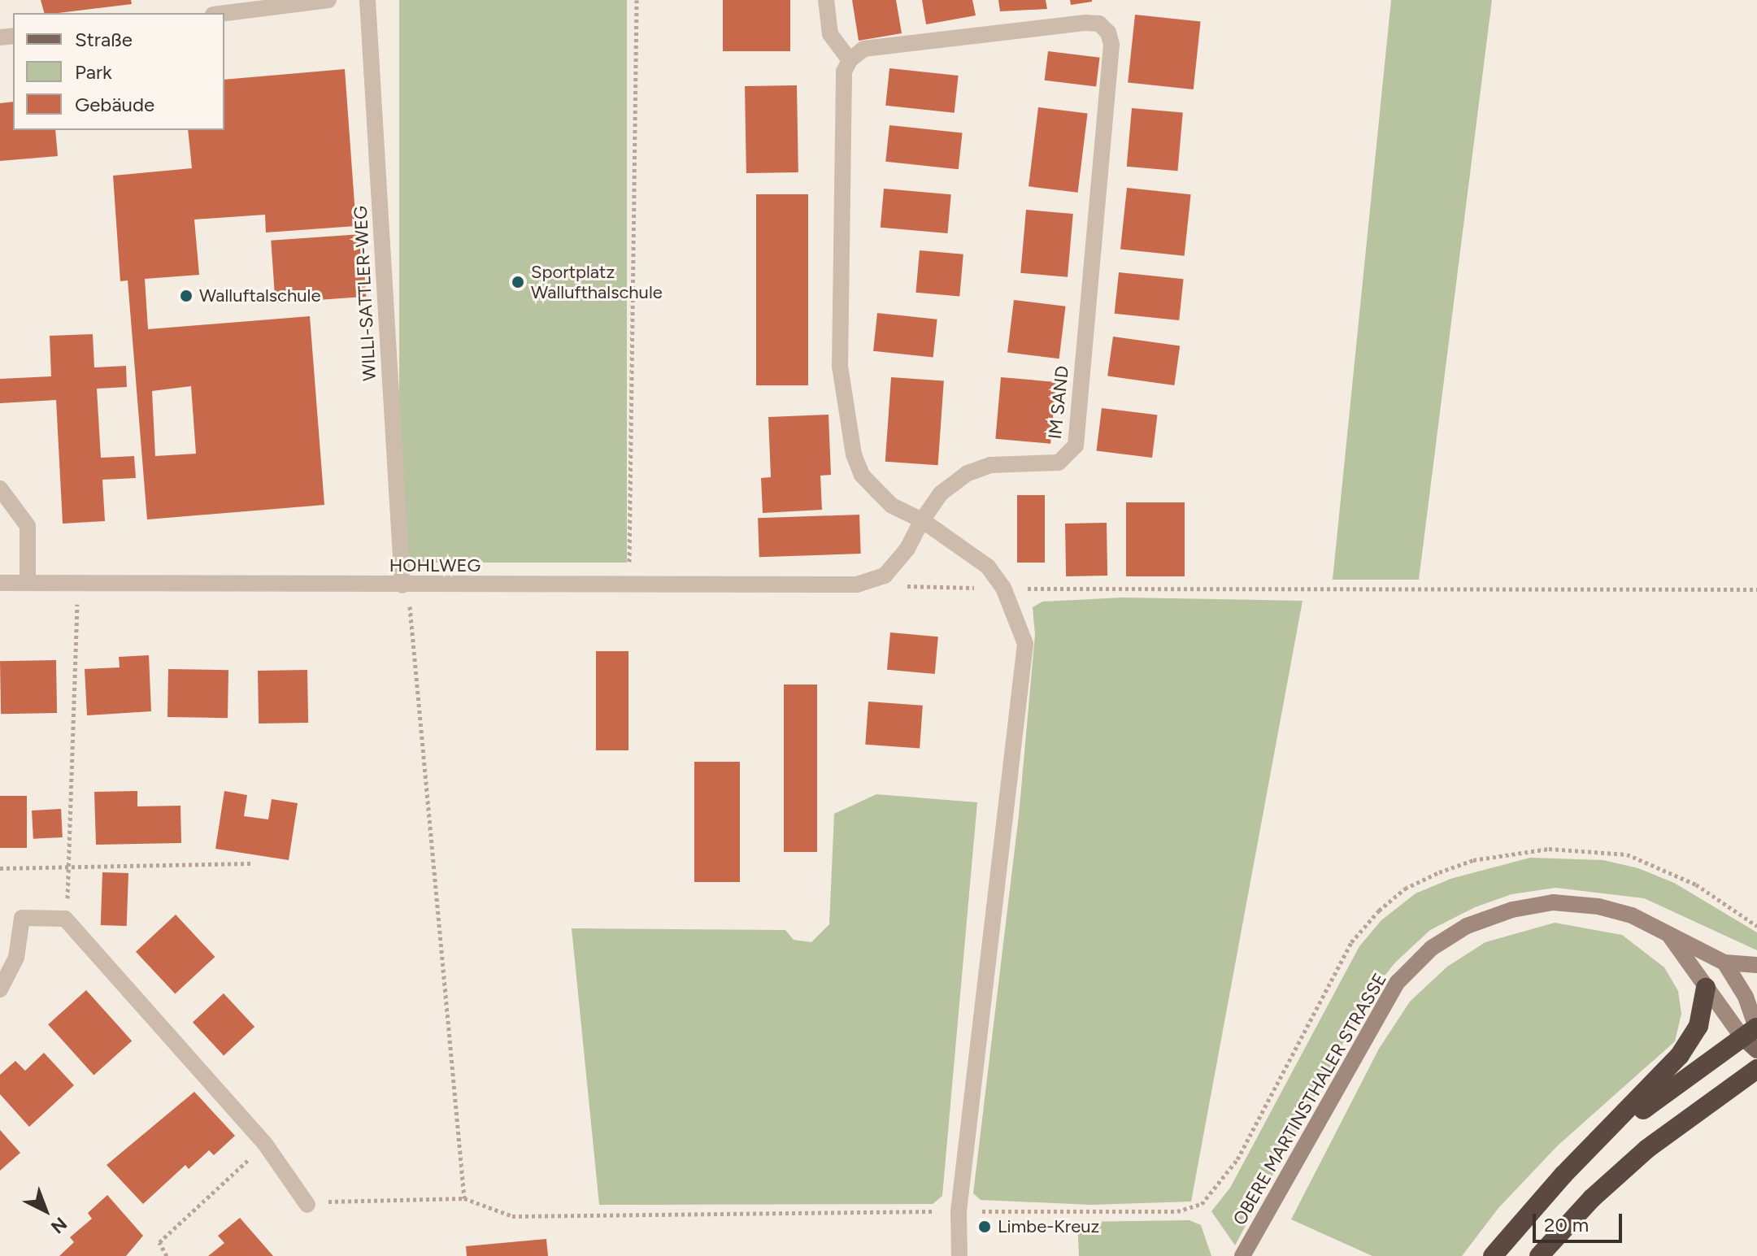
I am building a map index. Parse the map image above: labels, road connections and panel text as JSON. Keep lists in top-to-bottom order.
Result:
{
  "streets": {
    "street": [
      "WILLI-SATTLER-WEG",
      "IM SAND",
      "HOHLWEG",
      "OBERE MARTINSTHALER STRASSE"
    ]
  },
  "crossings": [
    ["WILLI-SATTLER-WEG", "HOHLWEG"]
  ],
  "places": ["Sportplatz Wallufthalschule", "Walluftalschule", "Limbe-Kreuz"],
  "legend": ["Straße", "Park", "Gebäude"],
  "scale_bar": "20 m",
  "north": "bottom right"
}
